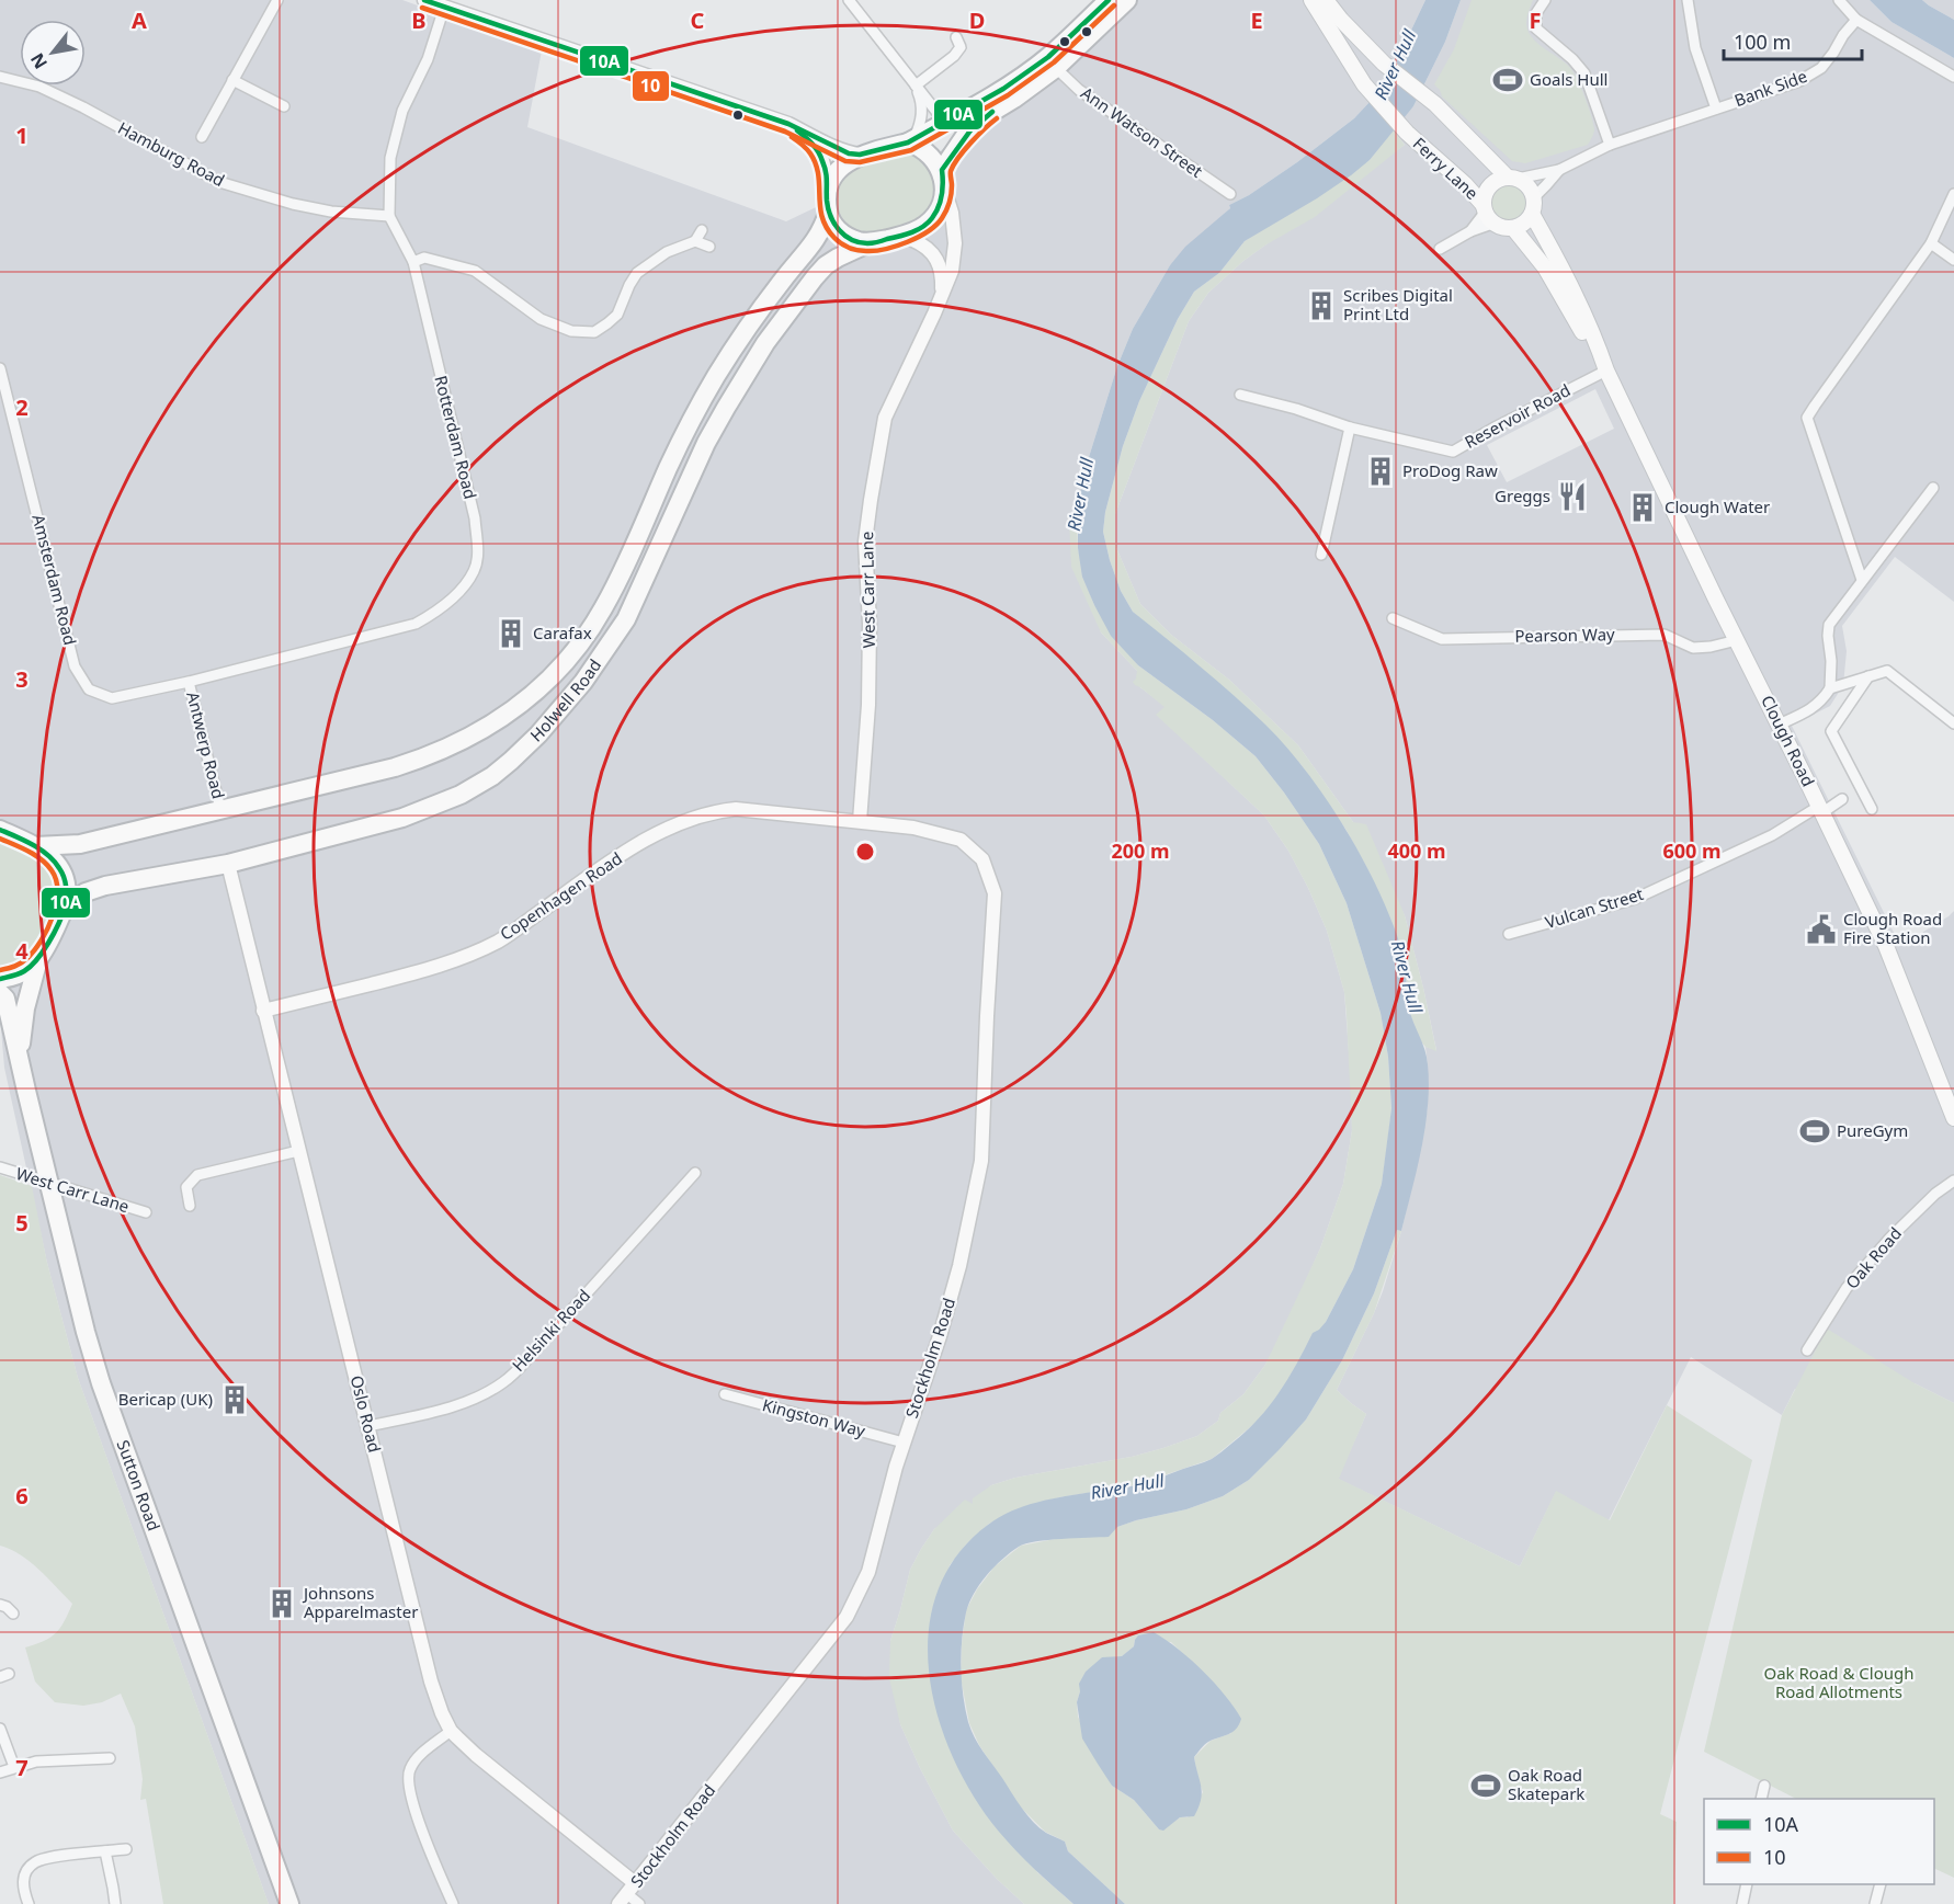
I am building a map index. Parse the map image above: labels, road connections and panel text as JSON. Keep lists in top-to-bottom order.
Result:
{
  "streets": {
    "highway": ["Holwell Road", "Sutton Road"],
    "main road": ["Ferry Lane", "Clough Road"],
    "street": [
      "Bank Side",
      "Ann Watson Street",
      "Hamburg Road",
      "Reservoir Road",
      "Rotterdam Road",
      "Amsterdam Road",
      "West Carr Lane",
      "Pearson Way",
      "Antwerp Road",
      "Copenhagen Road",
      "Vulcan Street",
      "Oak Road",
      "Helsinki Road",
      "Stockholm Road",
      "Oslo Road",
      "Kingston Way"
    ]
  },
  "crossings": [
    ["Bank Side", "Ferry Lane"],
    ["Bank Side", "Clough Road"],
    ["Hamburg Road", "Rotterdam Road"],
    ["Ferry Lane", "Clough Road"],
    ["Reservoir Road", "Clough Road"],
    ["Rotterdam Road", "Amsterdam Road"],
    ["Rotterdam Road", "Antwerp Road"],
    ["Amsterdam Road", "Antwerp Road"],
    ["West Carr Lane", "Holwell Road"],
    ["West Carr Lane", "Copenhagen Road"],
    ["West Carr Lane", "Stockholm Road"],
    ["West Carr Lane", "Sutton Road"],
    ["Pearson Way", "Clough Road"],
    ["Holwell Road", "Antwerp Road"],
    ["Holwell Road", "Oslo Road"],
    ["Clough Road", "Vulcan Street"],
    ["Copenhagen Road", "Stockholm Road"],
    ["Copenhagen Road", "Oslo Road"],
    ["Helsinki Road", "Oslo Road"],
    ["Stockholm Road", "Oslo Road"],
    ["Stockholm Road", "Kingston Way"]
  ],
  "water": ["River Hull"],
  "parks": ["Oak Road & Clough Road Allotments"],
  "places": {
    "sports": ["Goals Hull", "PureGym", "Oak Road Skatepark"],
    "building": [
      "Scribes Digital Print Ltd",
      "ProDog Raw",
      "Clough Water",
      "Carafax",
      "Bericap (UK)",
      "Johnsons Apparelmaster"
    ],
    "restaurant": ["Greggs"],
    "public building": ["Clough Road Fire Station"]
  },
  "lines": ["transit line 10A", "transit line 10"],
  "legend": ["10A", "10"],
  "scale_bar": "100 m",
  "north": "bottom left",
  "grid": {
    "columns": [
      "A",
      "B",
      "C",
      "D",
      "E",
      "F"
    ],
    "rows": [
      "1",
      "2",
      "3",
      "4",
      "5",
      "6",
      "7"
    ]
  },
  "rings": ["200 m", "400 m", "600 m"]
}
